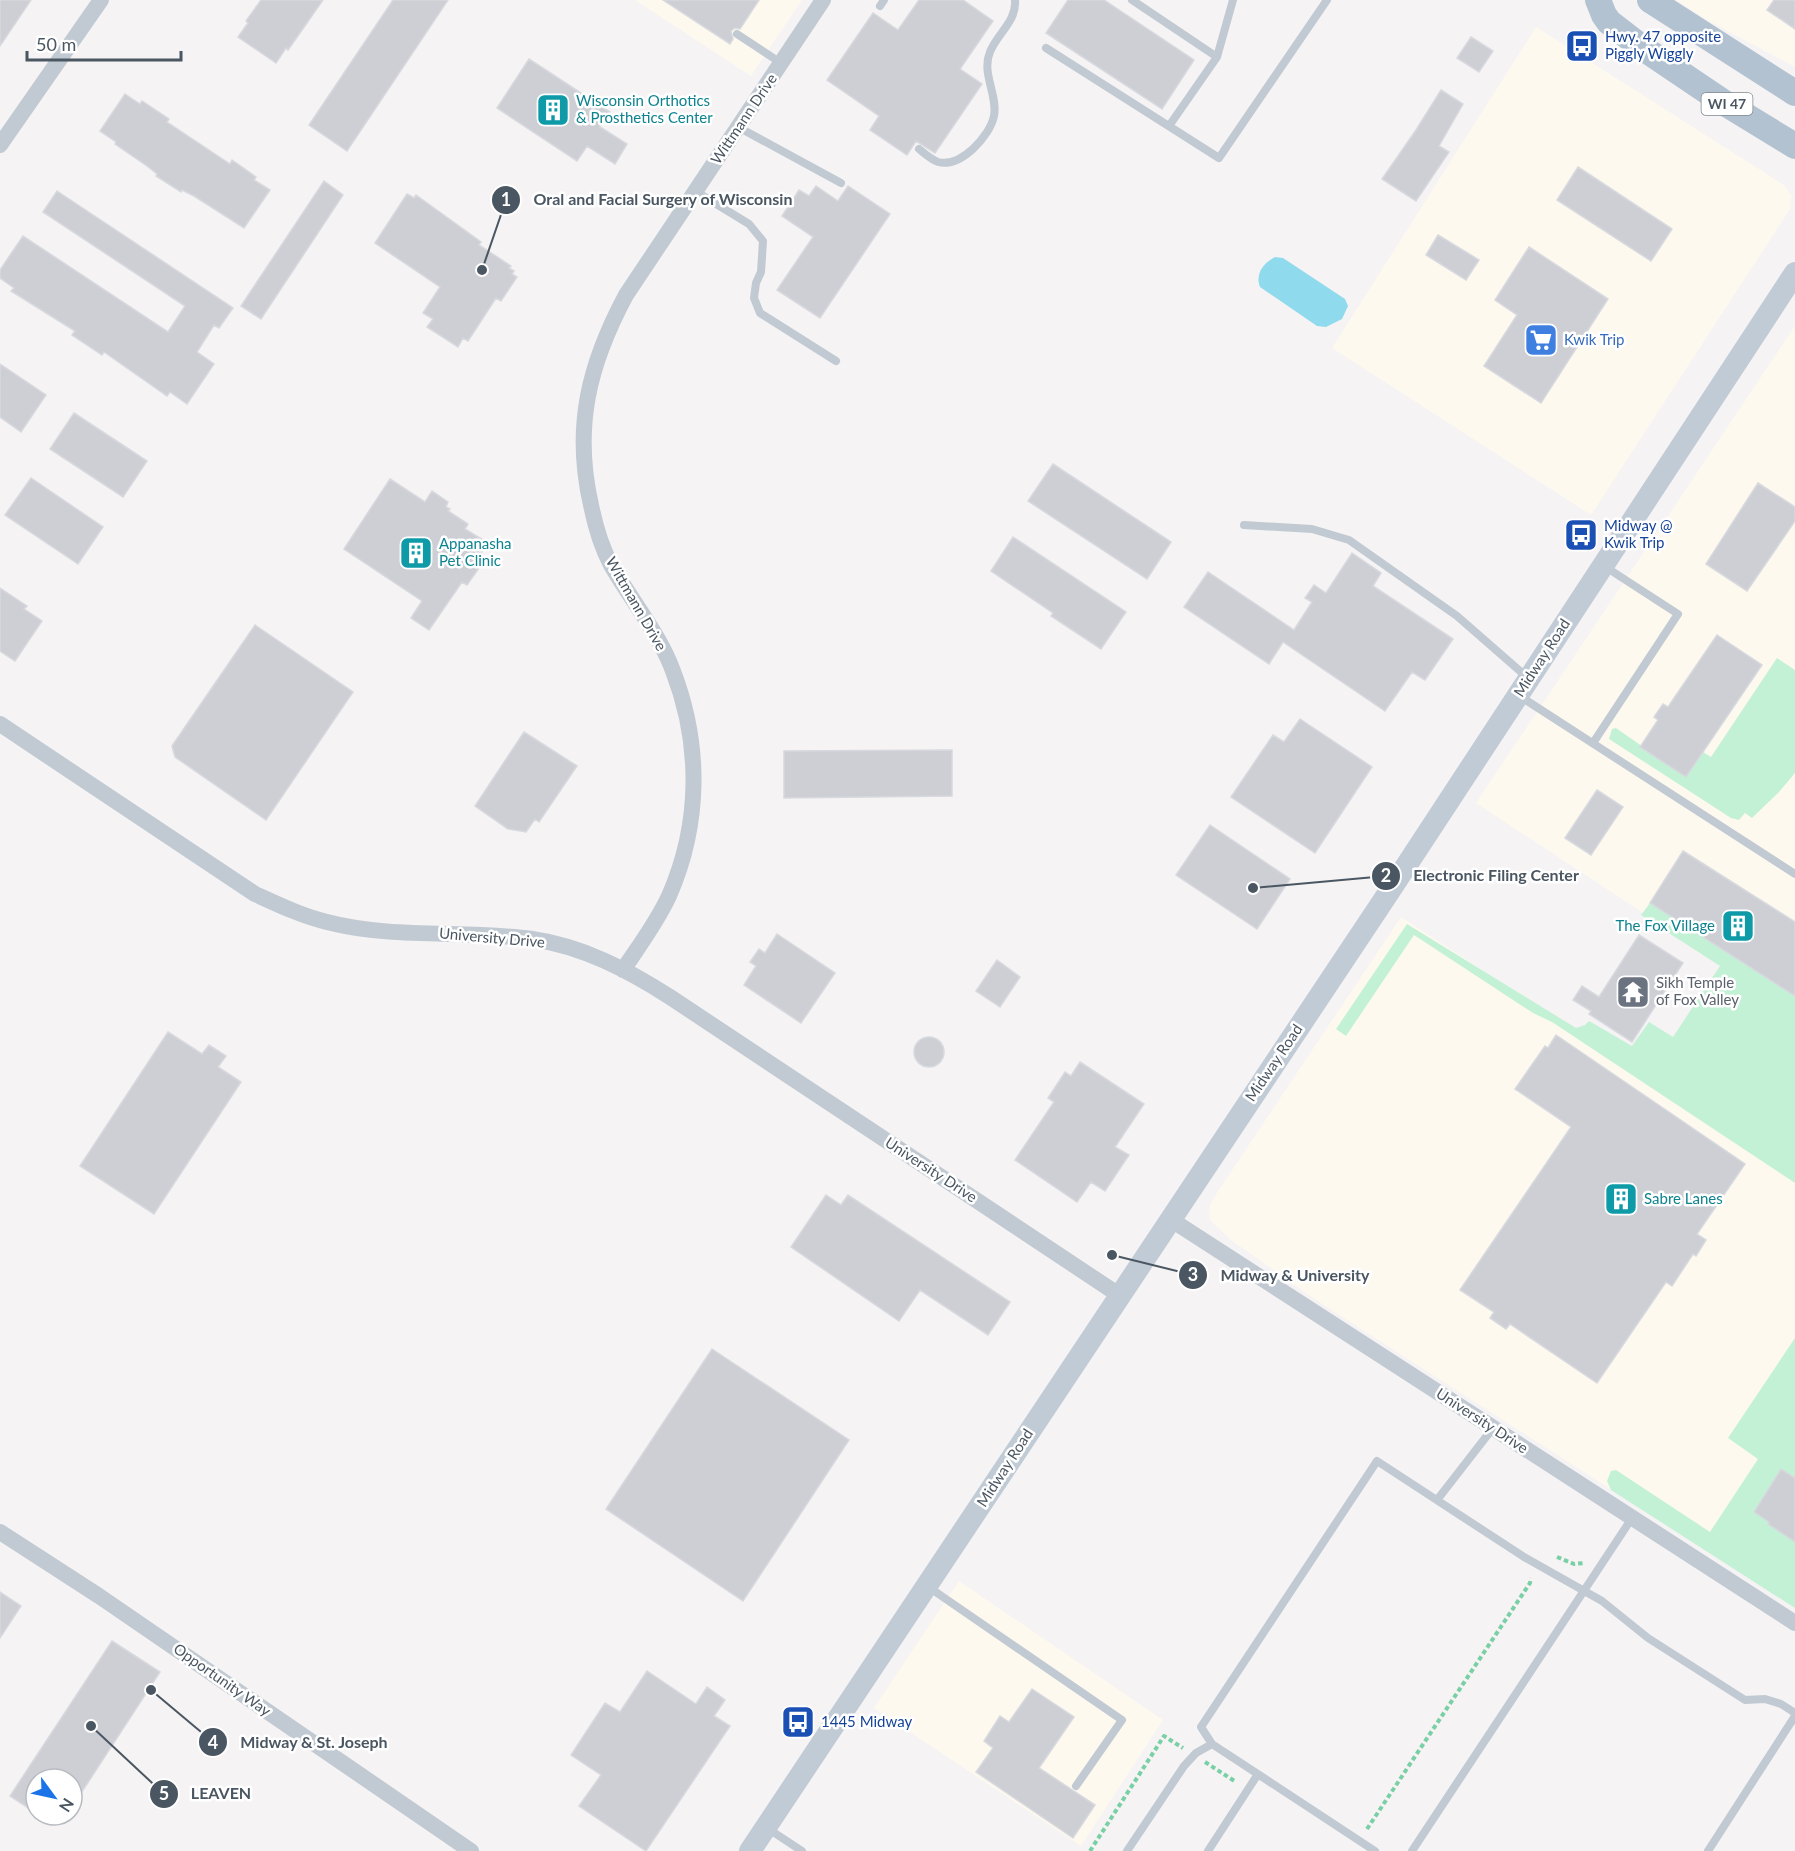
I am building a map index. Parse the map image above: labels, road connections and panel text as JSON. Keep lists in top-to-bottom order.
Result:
{
  "streets": {
    "main road": ["WI 47", "Midway Road"],
    "street": ["Wittmann Drive", "University Drive", "Opportunity Way"]
  },
  "crossings": [
    ["Wittmann Drive", "University Drive"],
    ["Midway Road", "University Drive"]
  ],
  "places": {
    "bus stop": ["Hwy. 47 opposite Piggly Wiggly", "Midway @ Kwik Trip", "1445 Midway"],
    "building": [
      "Wisconsin Orthotics & Prosthetics Center",
      "Appanasha Pet Clinic",
      "The Fox Village",
      "Sabre Lanes"
    ],
    "other": [
      "Oral and Facial Surgery of Wisconsin",
      "Electronic Filing Center",
      "Midway & University",
      "Midway & St. Joseph",
      "LEAVEN"
    ],
    "supermarket": ["Kwik Trip"],
    "temple": ["Sikh Temple of Fox Valley"]
  },
  "scale_bar": "50 m",
  "north": "bottom right"
}
